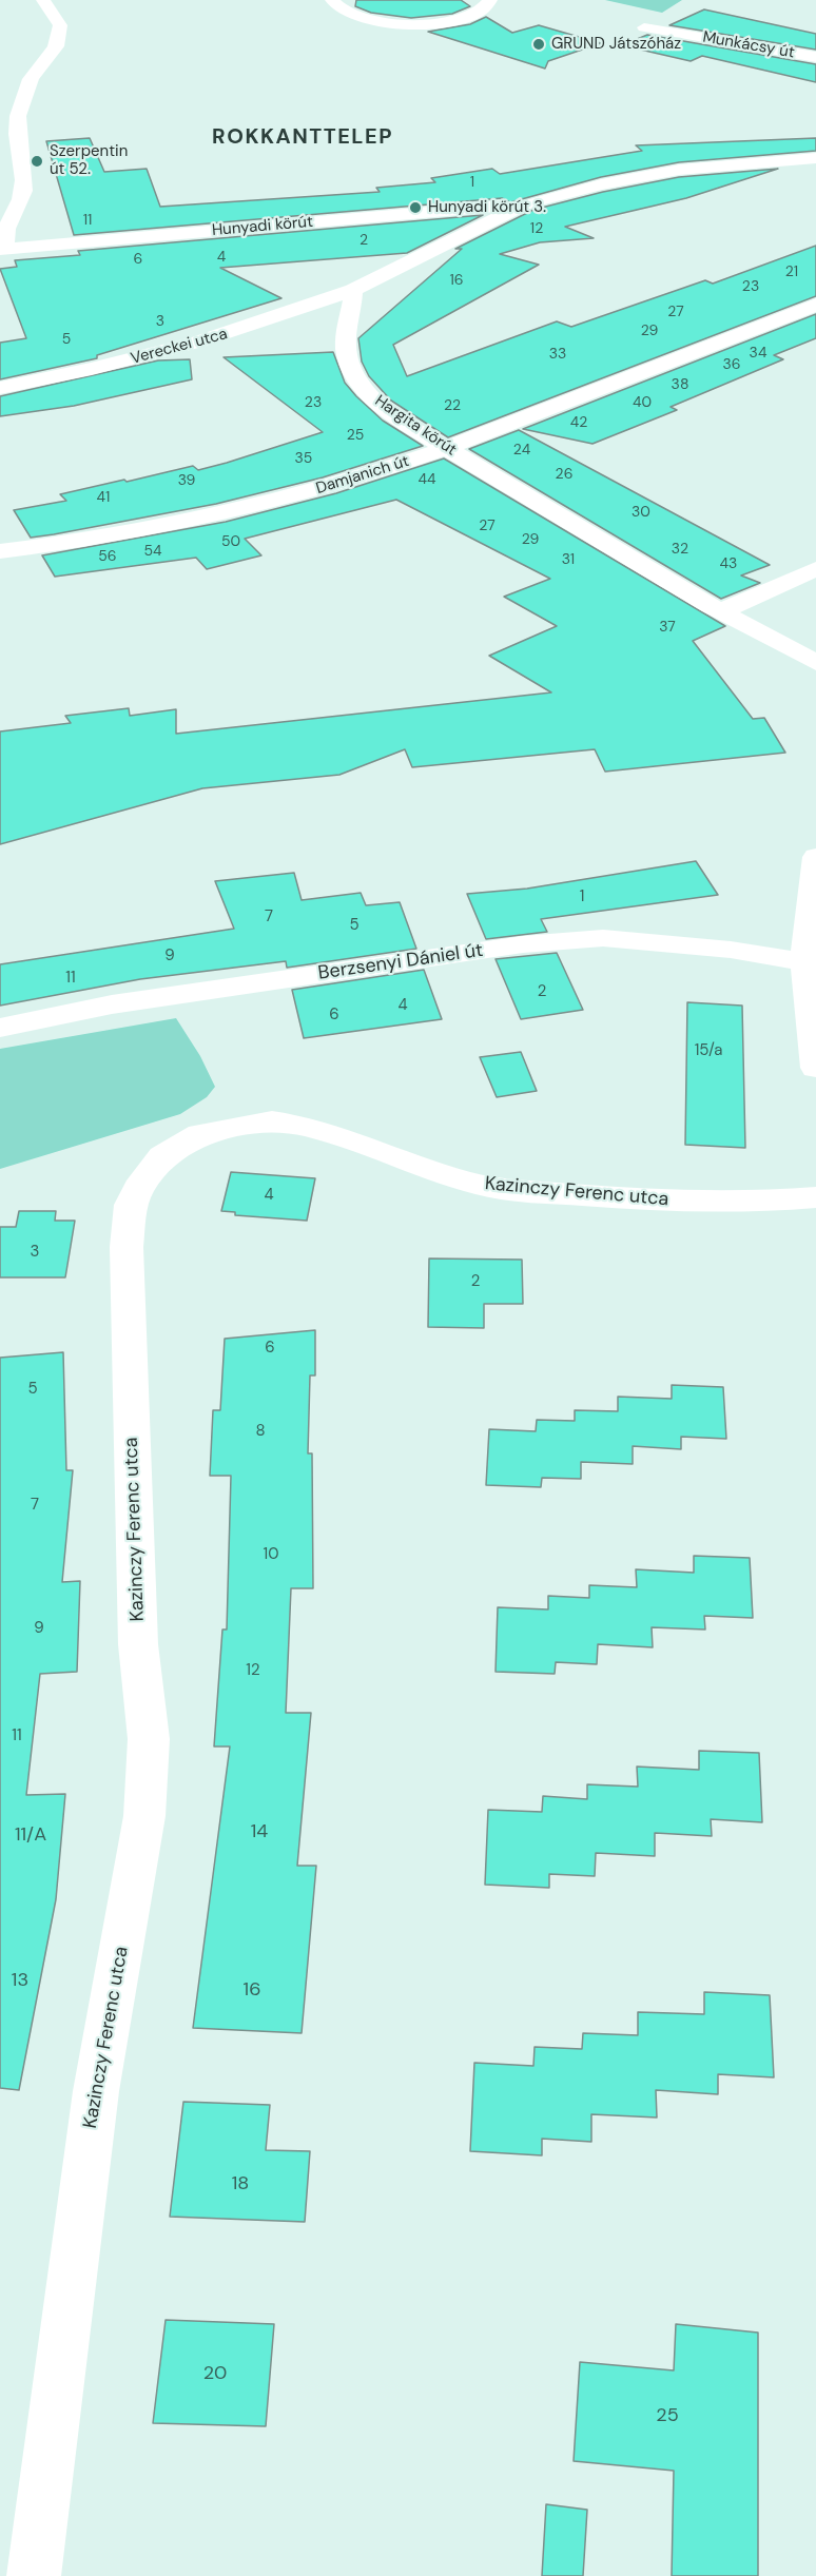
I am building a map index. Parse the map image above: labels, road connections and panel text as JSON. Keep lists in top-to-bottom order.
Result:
{
  "streets": {
    "street": [
      "Munkácsy út",
      "Hunyadi körút",
      "Vereckei utca",
      "Hargita körút",
      "Damjanich út",
      "Berzsenyi Dániel út",
      "Kazinczy Ferenc utca"
    ]
  },
  "crossings": [
    ["Vereckei utca", "Hargita körút"],
    ["Hargita körút", "Damjanich út"]
  ],
  "districts": ["ROKKANTTELEP"],
  "places": ["GRUND Játszóház", "Szerpentin út 52.", "Hunyadi körút 3."],
  "house_numbers": [
    "1",
    "11",
    "12",
    "2",
    "4",
    "6",
    "21",
    "16",
    "23",
    "27",
    "3",
    "29",
    "5",
    "34",
    "33",
    "36",
    "38",
    "23",
    "40",
    "22",
    "42",
    "25",
    "24",
    "35",
    "26",
    "44",
    "39",
    "41",
    "30",
    "27",
    "29",
    "50",
    "32",
    "54",
    "56",
    "31",
    "43",
    "37",
    "1",
    "7",
    "5",
    "9",
    "11",
    "2",
    "4",
    "6",
    "15/a",
    "4",
    "3",
    "2",
    "6",
    "5",
    "8",
    "7",
    "10",
    "9",
    "12",
    "11",
    "14",
    "11/A",
    "13",
    "16",
    "18",
    "20",
    "25"
  ]
}
